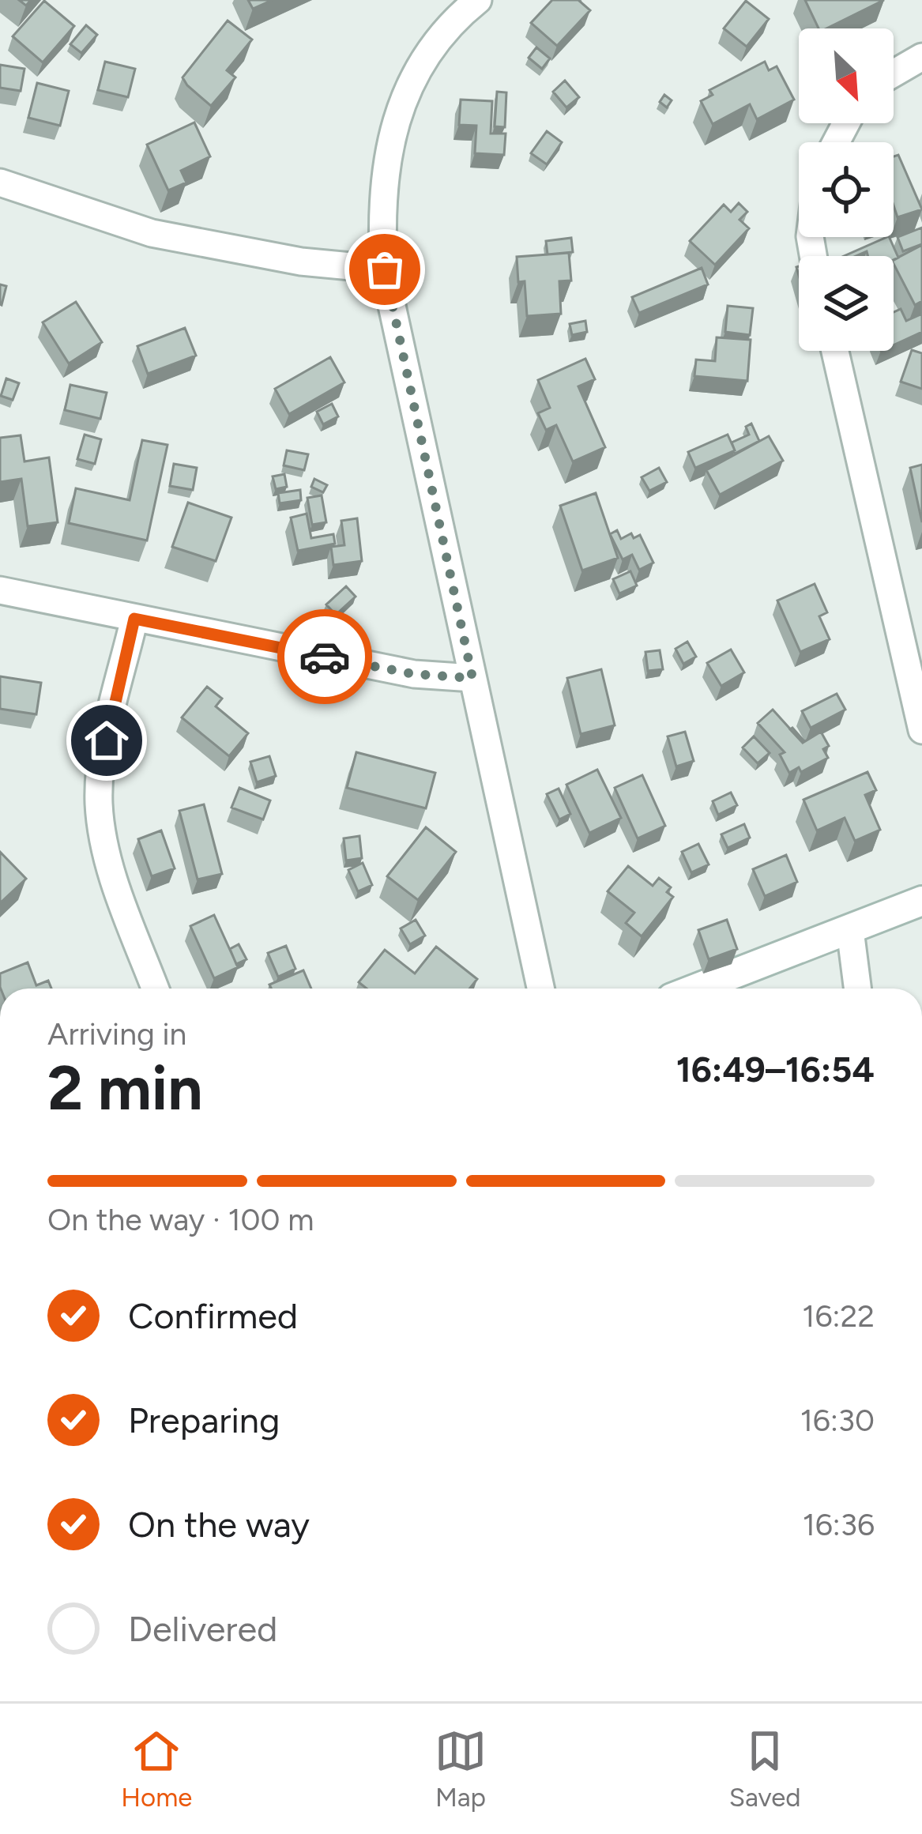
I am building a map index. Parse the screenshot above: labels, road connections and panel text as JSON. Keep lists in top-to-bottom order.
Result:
{
  "north": "bottom right",
  "page": {
    "heading": ["2 min", "Arriving in", "16:49–16:54"],
    "bar": "On the way · 100 m",
    "list": [
      ["Confirmed", "16:22"],
      ["Preparing", "16:30"],
      ["On the way", "16:36"],
      "Delivered"
    ],
    "tabs": ["Home", "Map", "Saved"]
  }
}
